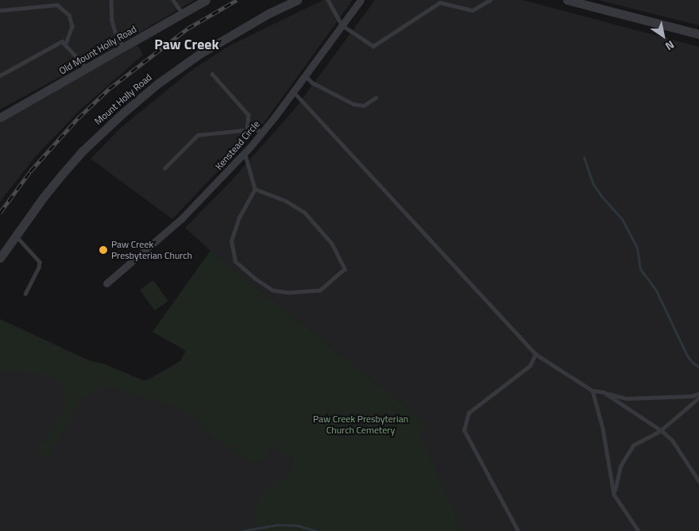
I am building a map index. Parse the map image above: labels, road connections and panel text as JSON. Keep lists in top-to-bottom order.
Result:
{
  "streets": {
    "street": ["Old Mount Holly Road", "Mount Holly Road", "Kenstead Circle"]
  },
  "districts": ["Paw Creek"],
  "parks": ["Paw Creek Presbyterian Church Cemetery"],
  "places": ["Paw Creek Presbyterian Church"],
  "north": "bottom right"
}
